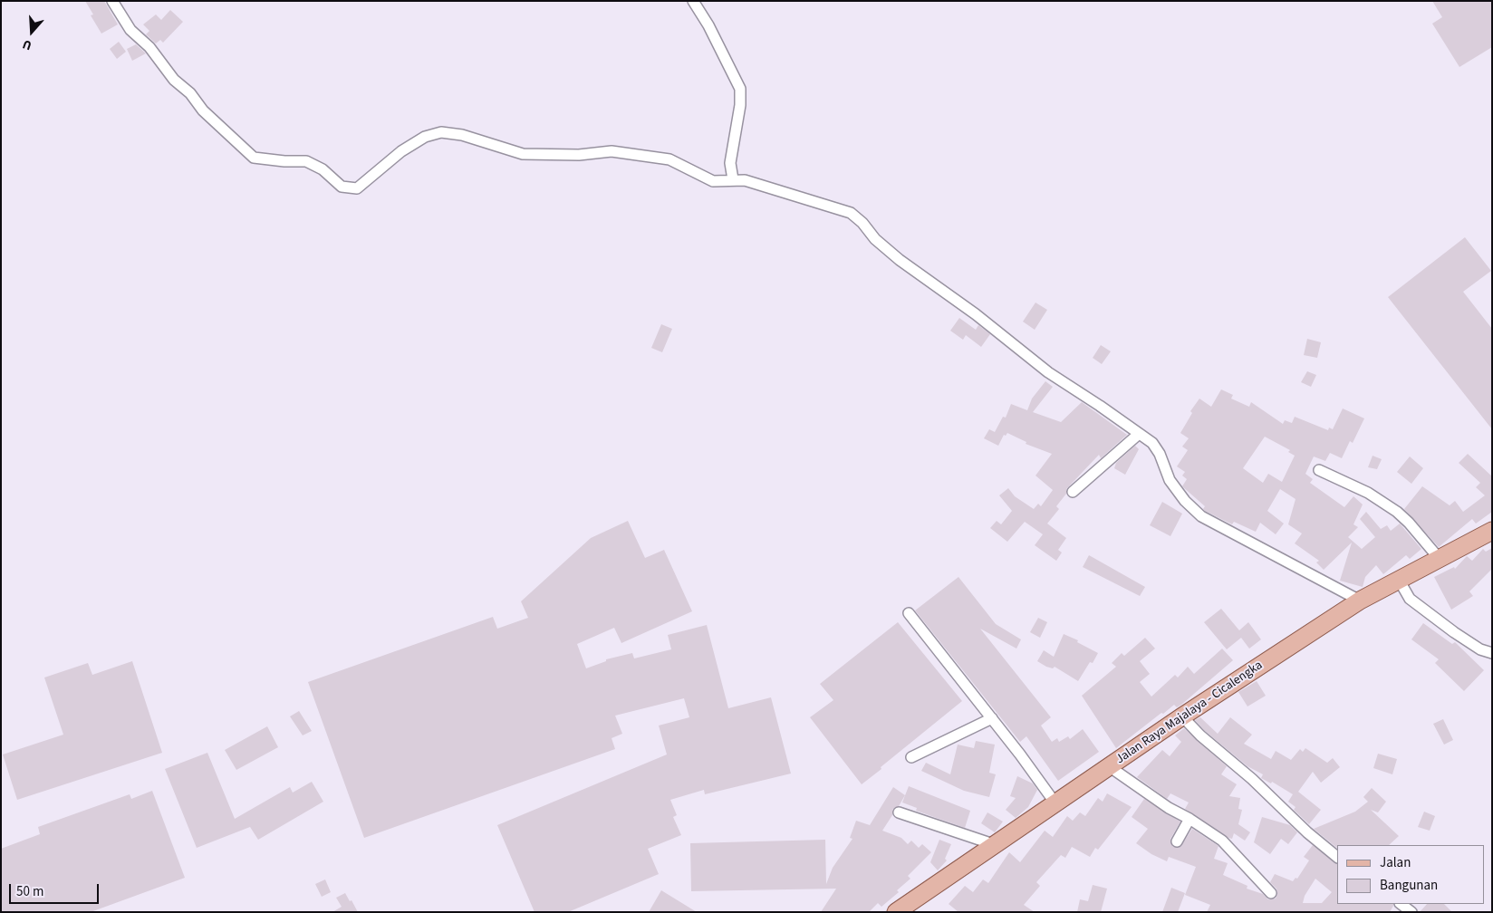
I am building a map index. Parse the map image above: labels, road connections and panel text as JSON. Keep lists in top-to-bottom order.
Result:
{
  "streets": {
    "main road": ["Jalan Raya Majalaya - Cicalengka"]
  },
  "legend": ["Jalan", "Bangunan"],
  "scale_bar": "50 m",
  "north": "bottom"
}
